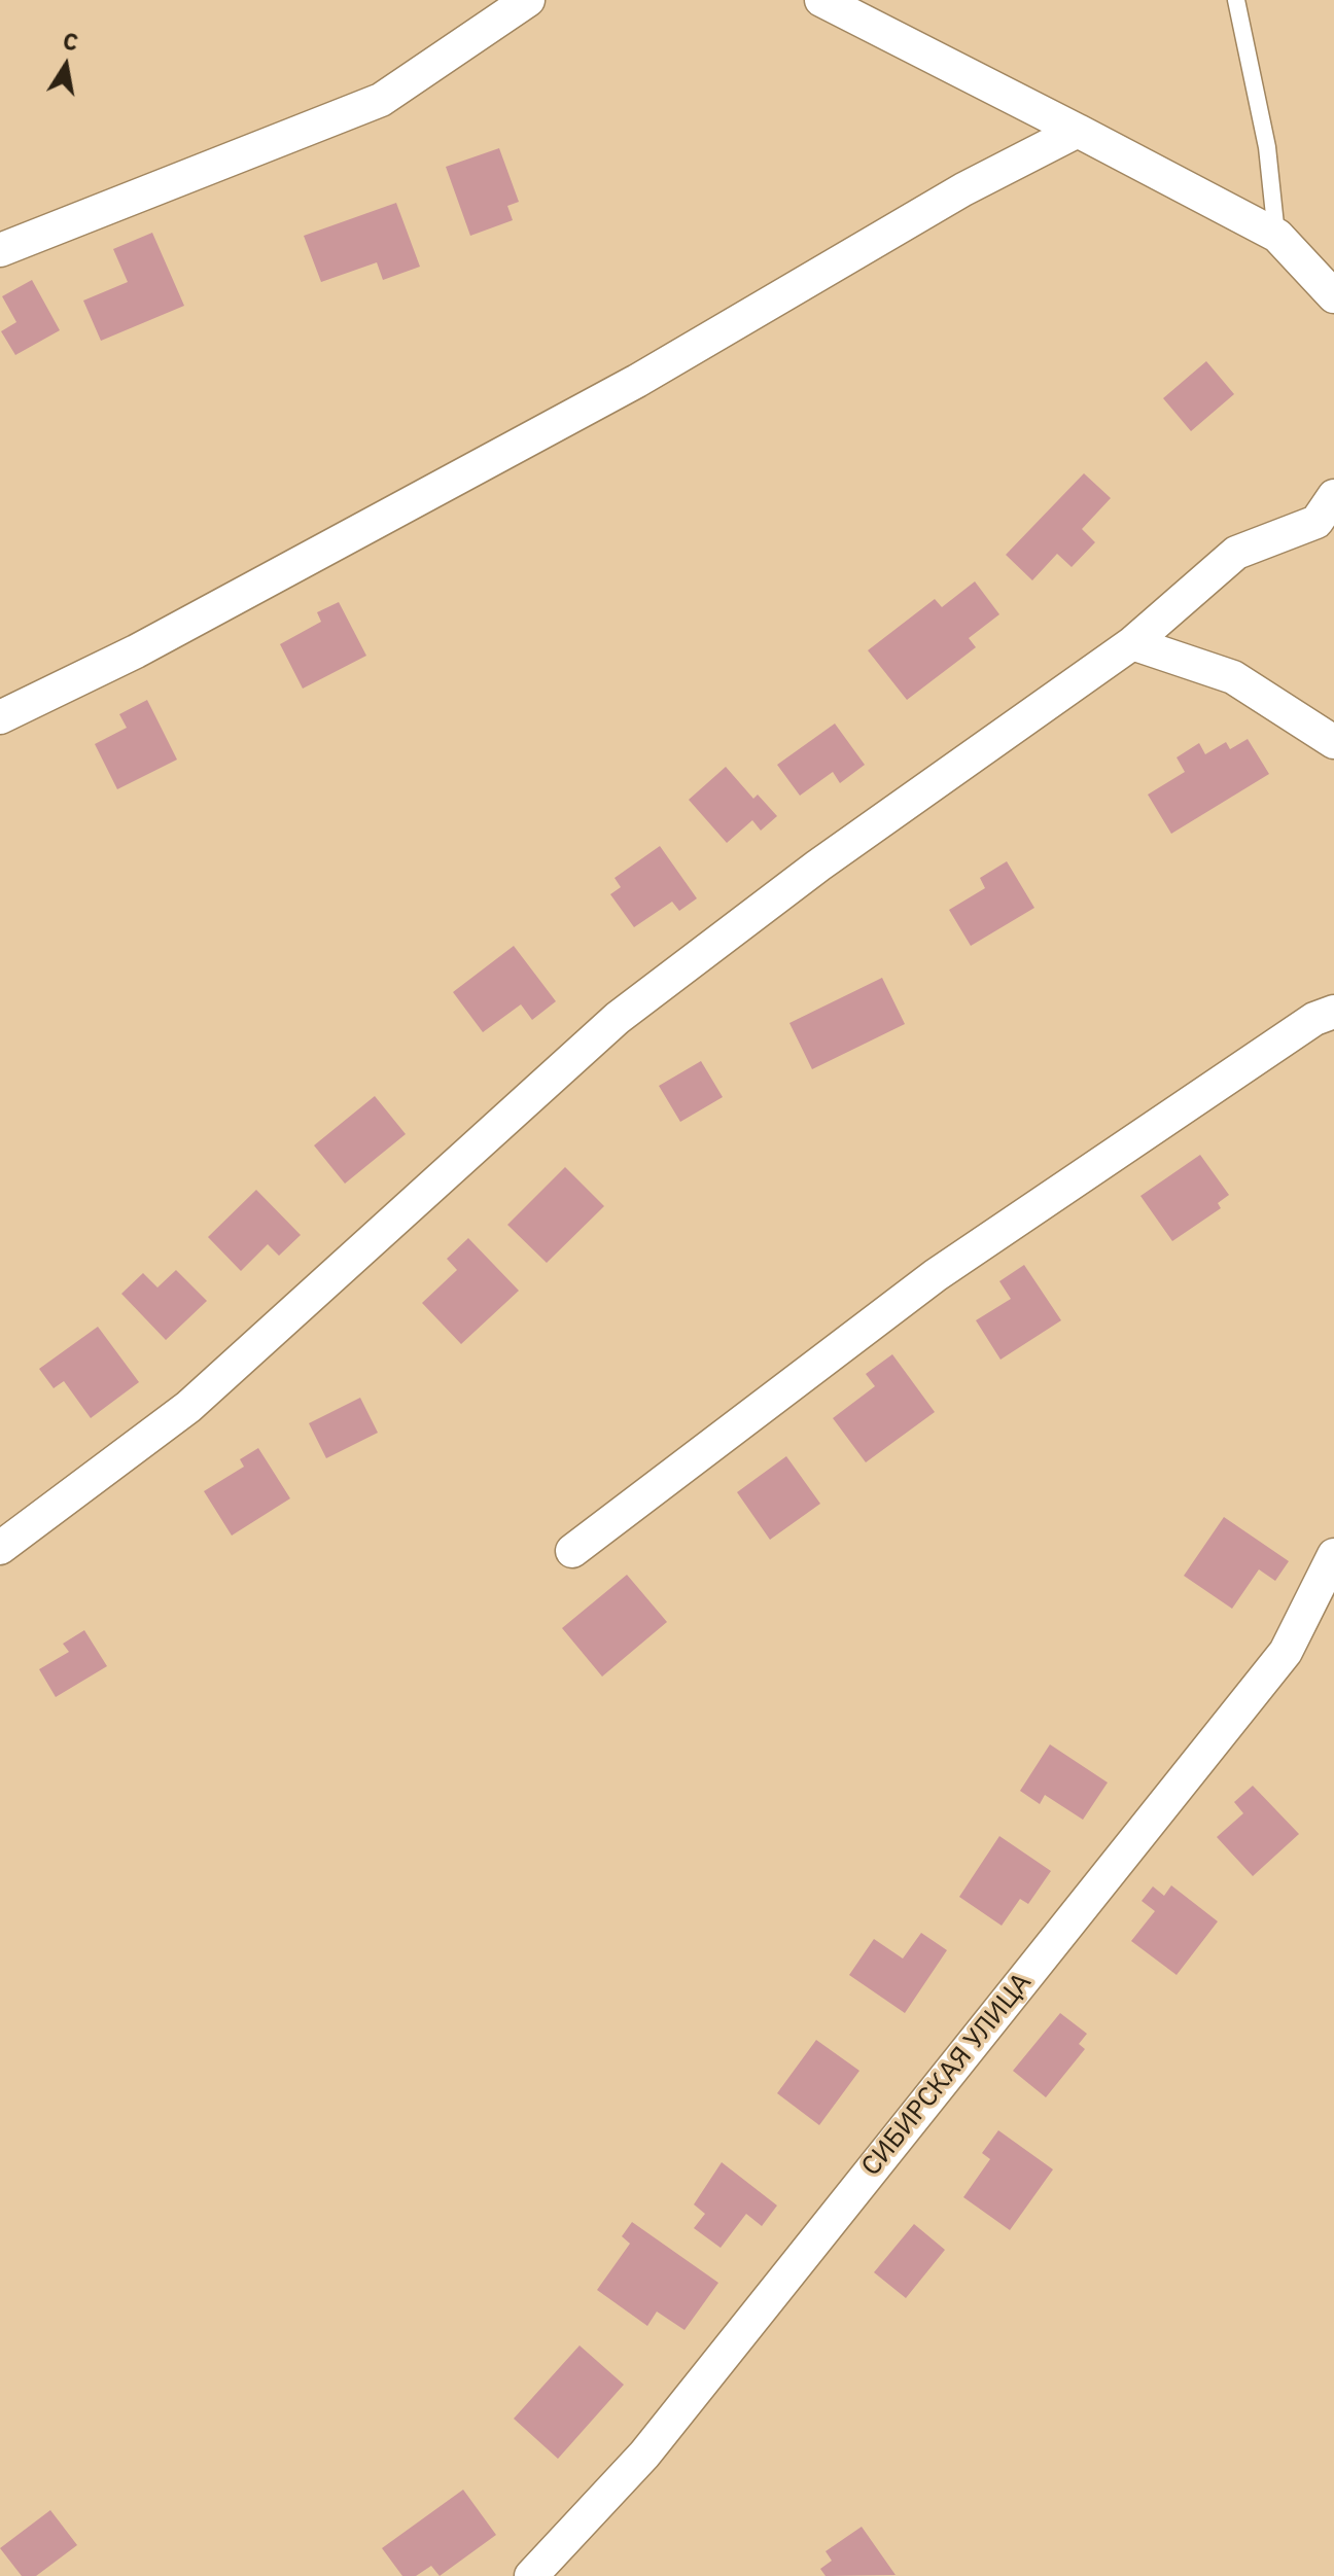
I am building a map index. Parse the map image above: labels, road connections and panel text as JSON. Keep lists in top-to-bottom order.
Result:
{
  "streets": {
    "street": ["СИБИРСКАЯ УЛИЦА"]
  },
  "north": "top"
}
